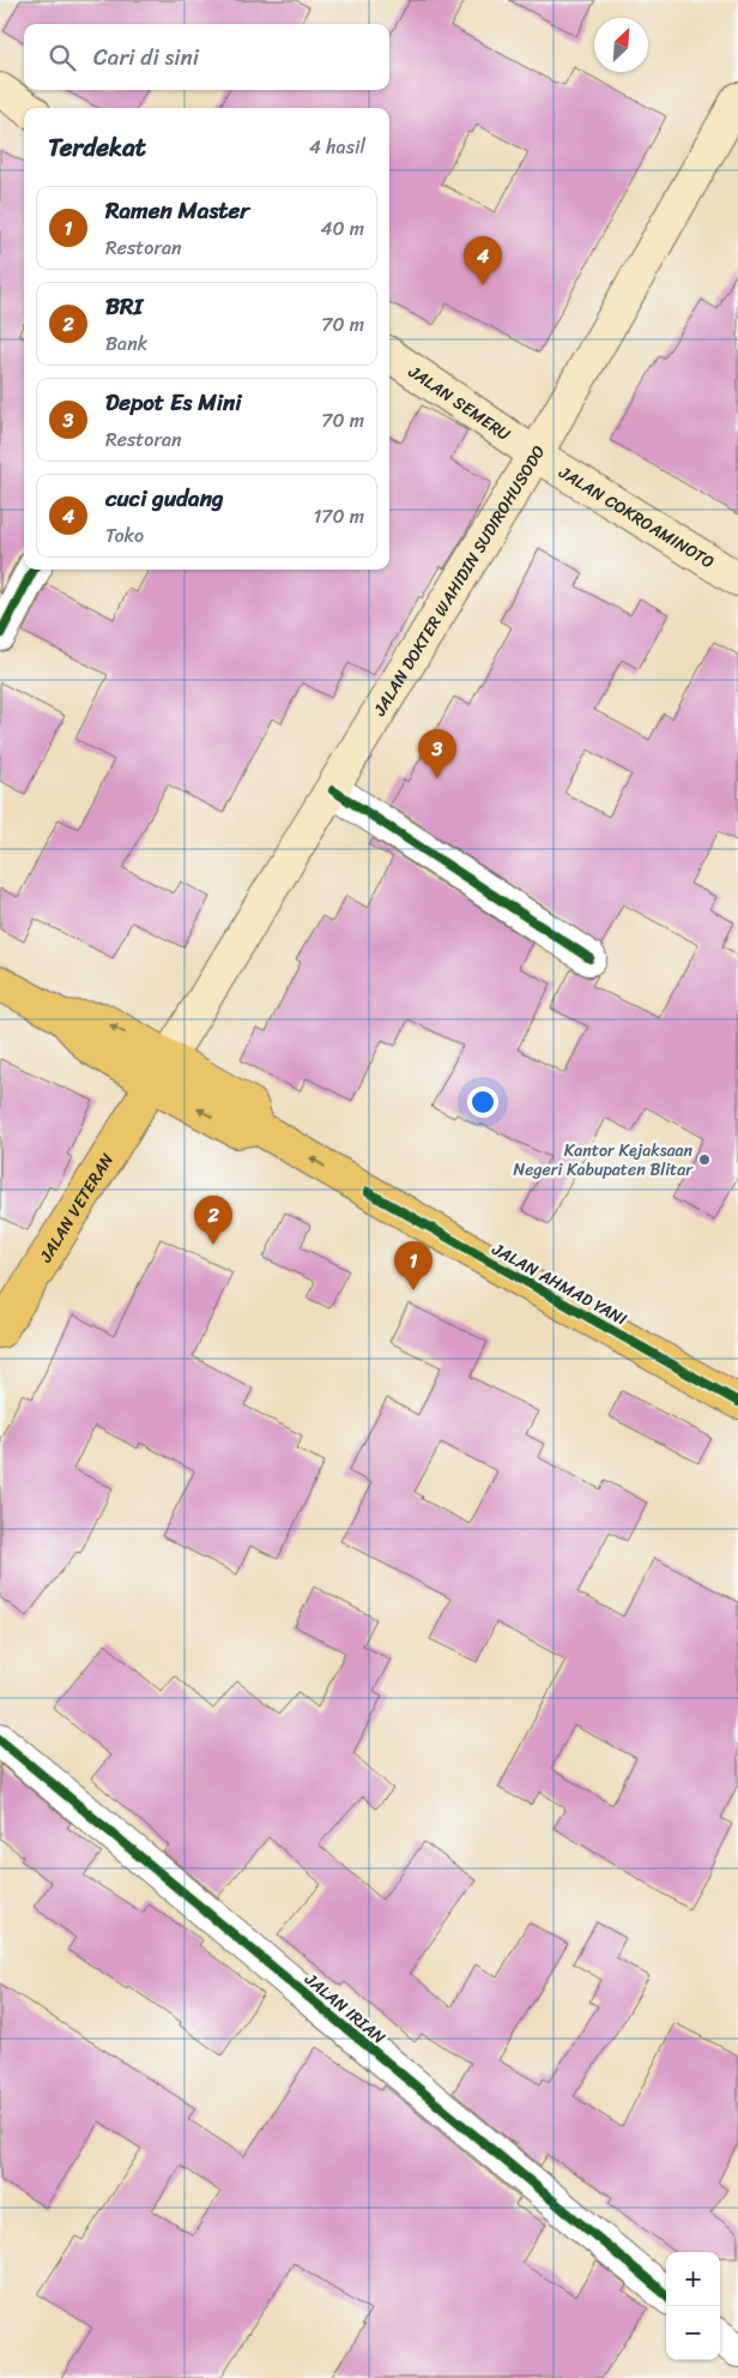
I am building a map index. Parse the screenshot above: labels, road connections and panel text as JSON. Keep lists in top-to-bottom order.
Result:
{
  "streets": {
    "main road": [
      "JALAN SEMERU",
      "JALAN COKROAMINOTO",
      "JALAN DOKTER WAHIDIN SUDIROHUSODO",
      "JALAN VETERAN",
      "JALAN AHMAD YANI"
    ],
    "street": ["JALAN IRIAN"]
  },
  "crossings": [
    ["JALAN SEMERU", "JALAN COKROAMINOTO"],
    ["JALAN SEMERU", "JALAN DOKTER WAHIDIN SUDIROHUSODO"],
    ["JALAN COKROAMINOTO", "JALAN DOKTER WAHIDIN SUDIROHUSODO"],
    ["JALAN VETERAN", "JALAN AHMAD YANI"]
  ],
  "one_way": ["JALAN AHMAD YANI"],
  "places": ["Kantor Kejaksaan Negeri Kabupaten Blitar"],
  "north": "top right",
  "page": {
    "search": "Cari di sini",
    "heading": ["Terdekat", "4 hasil"],
    "list": [
      {
        "mark": "1",
        "name": "Ramen Master",
        "note": "Restoran",
        "value": "40 m"
      },
      {
        "mark": "2",
        "name": "BRI",
        "note": "Bank",
        "value": "70 m"
      },
      {
        "mark": "3",
        "name": "Depot Es Mini",
        "note": "Restoran",
        "value": "70 m"
      },
      {
        "mark": "4",
        "name": "cuci gudang",
        "note": "Toko",
        "value": "170 m"
      }
    ],
    "pins": [
      "4",
      "3",
      "2",
      "1"
    ],
    "map_buttons": ["+", "−"]
  }
}
